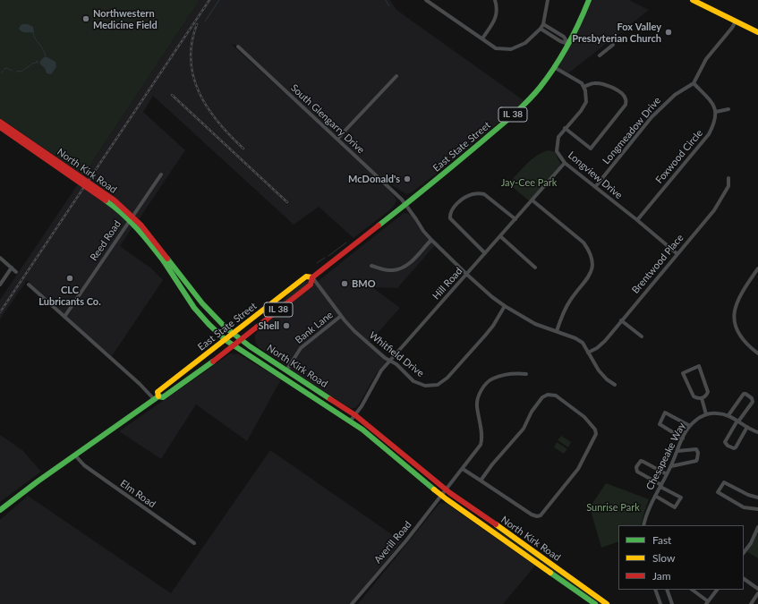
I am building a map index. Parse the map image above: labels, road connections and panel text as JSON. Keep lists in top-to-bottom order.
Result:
{
  "streets": {
    "main road": ["IL 38", "East State Street", "North Kirk Road"],
    "street": [
      "South Glengarry Drive",
      "Longmeadow Drive",
      "Foxwood Circle",
      "Longview Drive",
      "Reed Road",
      "Brentwood Place",
      "Hill Road",
      "Bank Lane",
      "Whitfield Drive",
      "Chesapeake Way",
      "Elm Road",
      "Averill Road"
    ]
  },
  "crossings": [
    ["South Glengarry Drive", "East State Street"],
    ["South Glengarry Drive", "Brentwood Place"],
    ["South Glengarry Drive", "Hill Road"],
    ["South Glengarry Drive", "Whitfield Drive"],
    ["Longmeadow Drive", "Longview Drive"],
    ["East State Street", "North Kirk Road"],
    ["East State Street", "Whitfield Drive"],
    ["East State Street", "Elm Road"],
    ["Foxwood Circle", "Longview Drive"],
    ["North Kirk Road", "Hill Road"],
    ["North Kirk Road", "Bank Lane"],
    ["North Kirk Road", "Averill Road"],
    ["Longview Drive", "Brentwood Place"],
    ["Longview Drive", "Hill Road"],
    ["Hill Road", "Whitfield Drive"],
    ["Bank Lane", "Whitfield Drive"]
  ],
  "parks": ["Jay-Cee Park", "Sunrise Park"],
  "places": [
    "Northwestern Medicine Field",
    "Fox Valley Presbyterian Church",
    "McDonald's",
    "CLC Lubricants Co.",
    "BMO",
    "Shell"
  ],
  "legend": ["Fast", "Slow", "Jam"]
}
